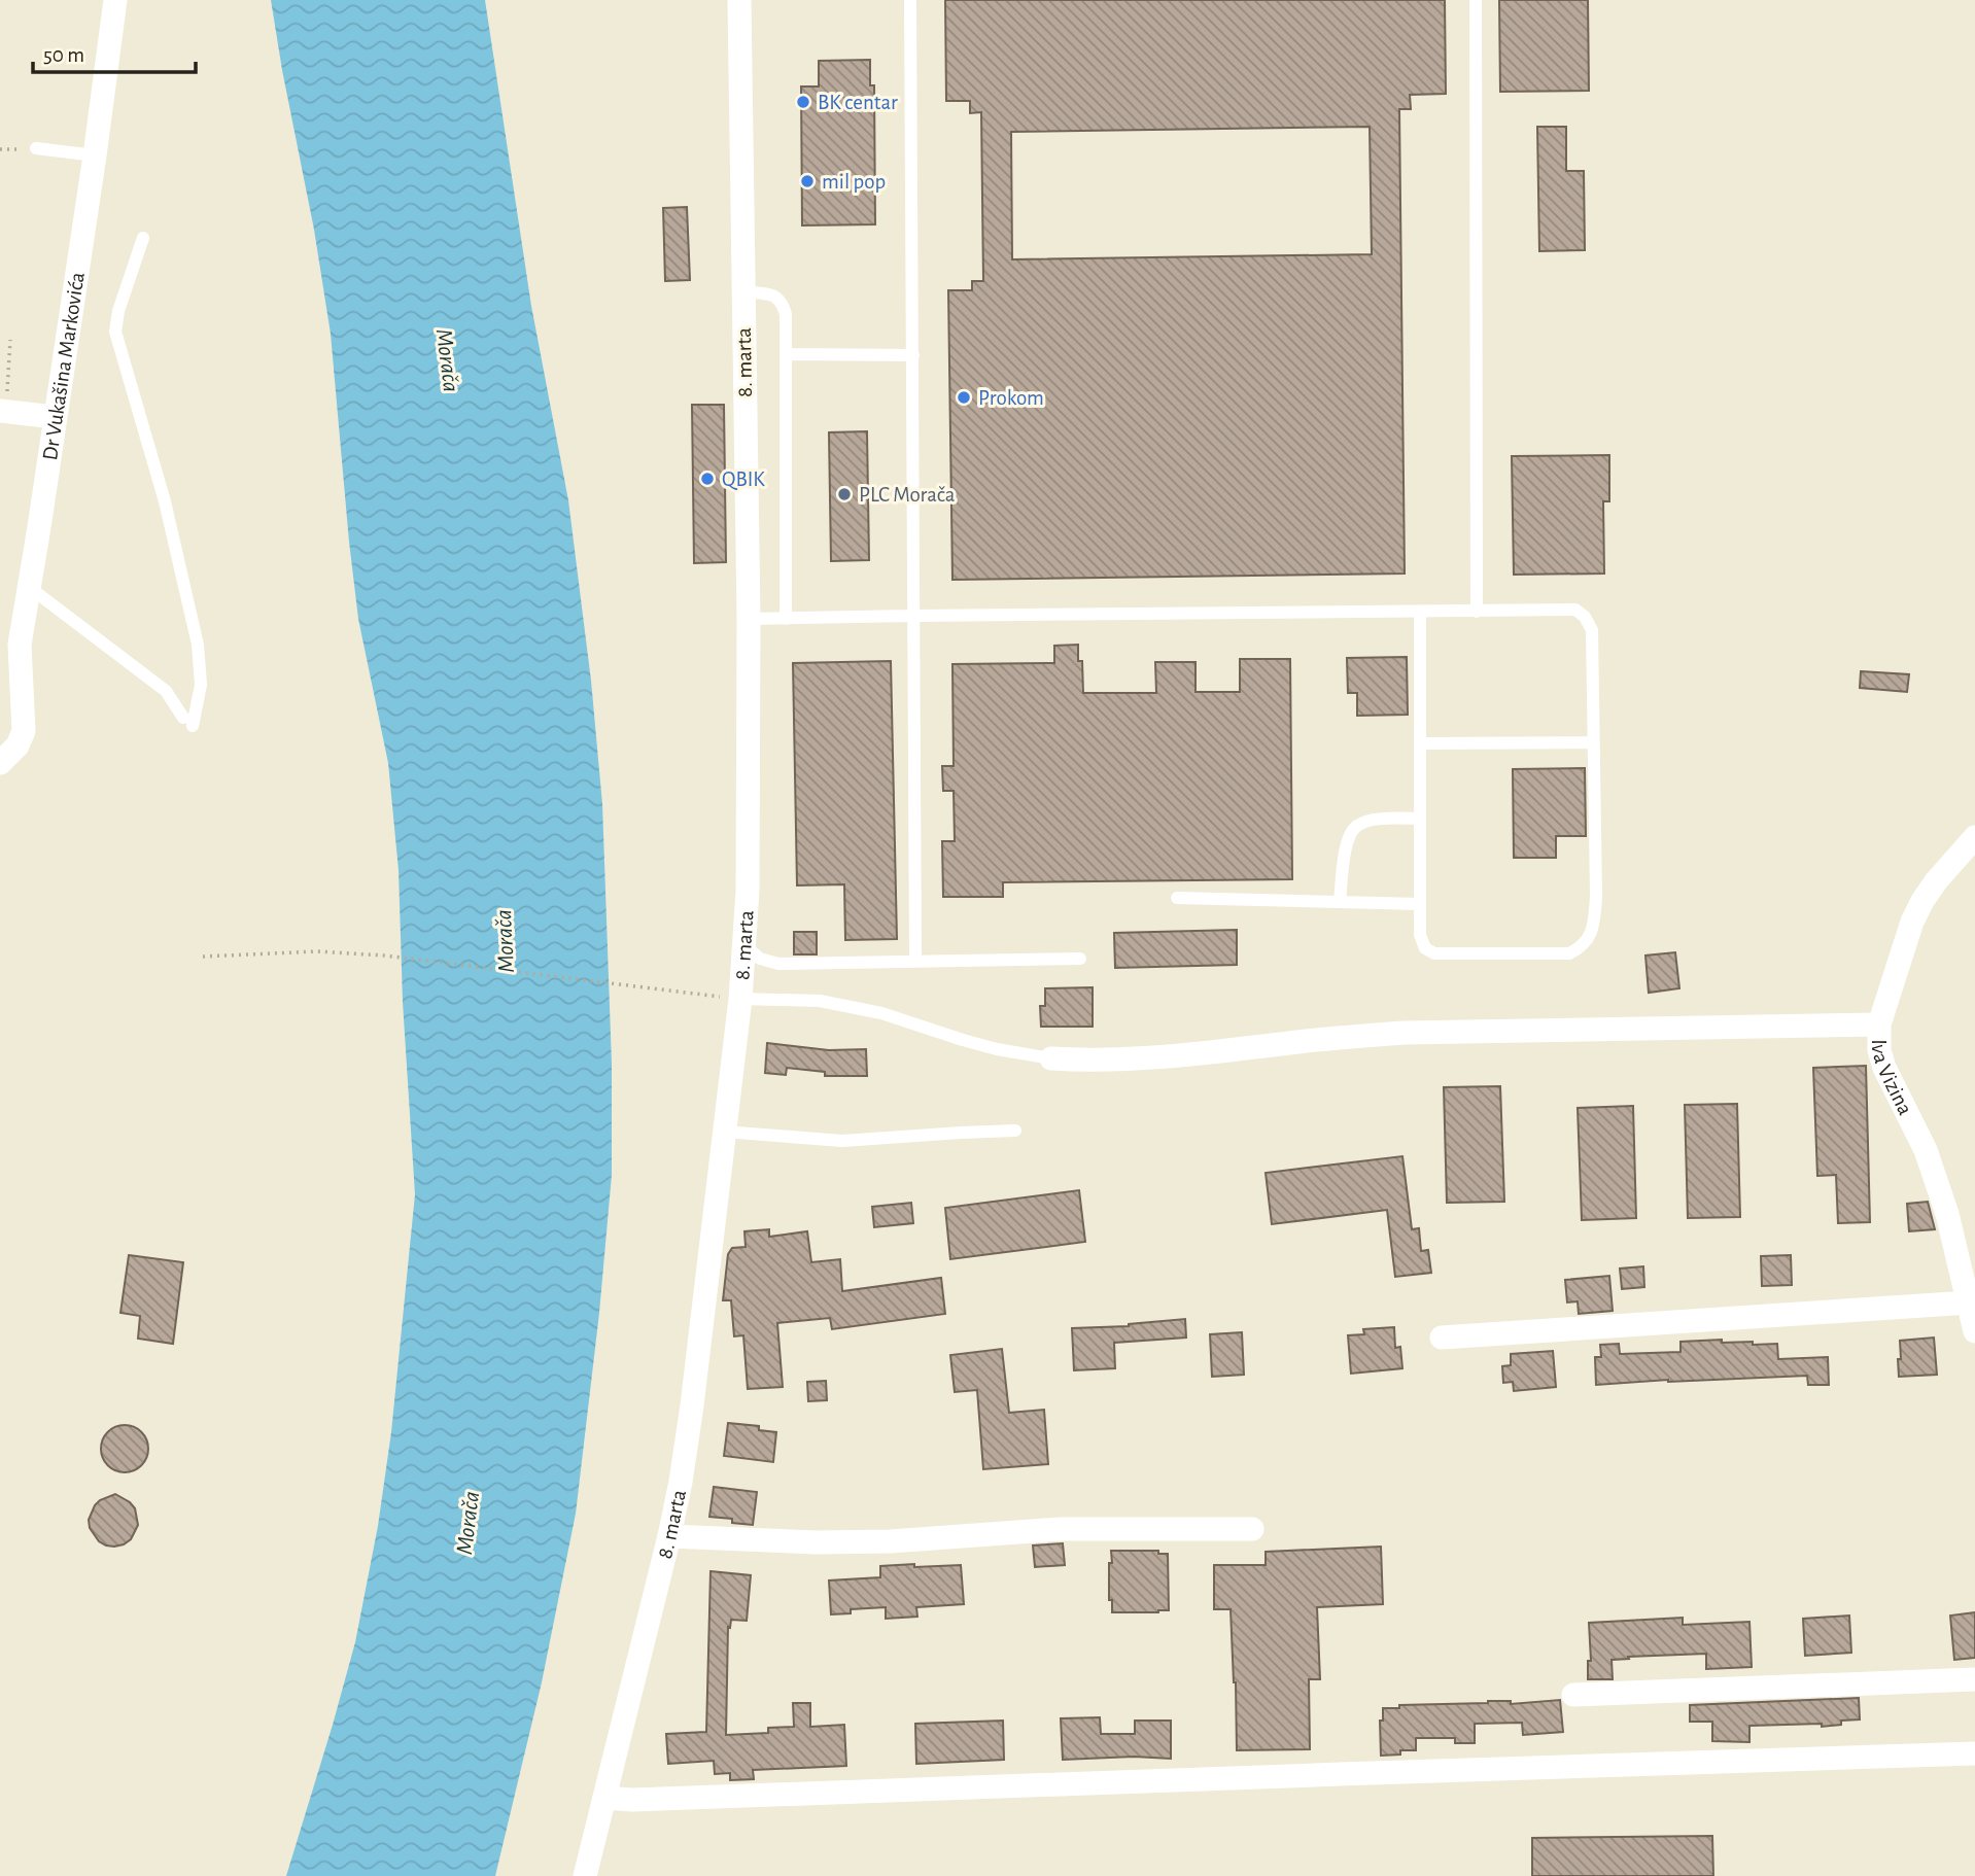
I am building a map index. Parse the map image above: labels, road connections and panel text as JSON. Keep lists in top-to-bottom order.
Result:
{
  "streets": {
    "street": ["8. marta", "Dr Vukašina Markovića", "Iva Vizina"]
  },
  "water": ["Morača"],
  "places": [
    "BK centar",
    "mil pop",
    "Prokom",
    "QBIK",
    "PLC Morača"
  ],
  "scale_bar": "50 m"
}
